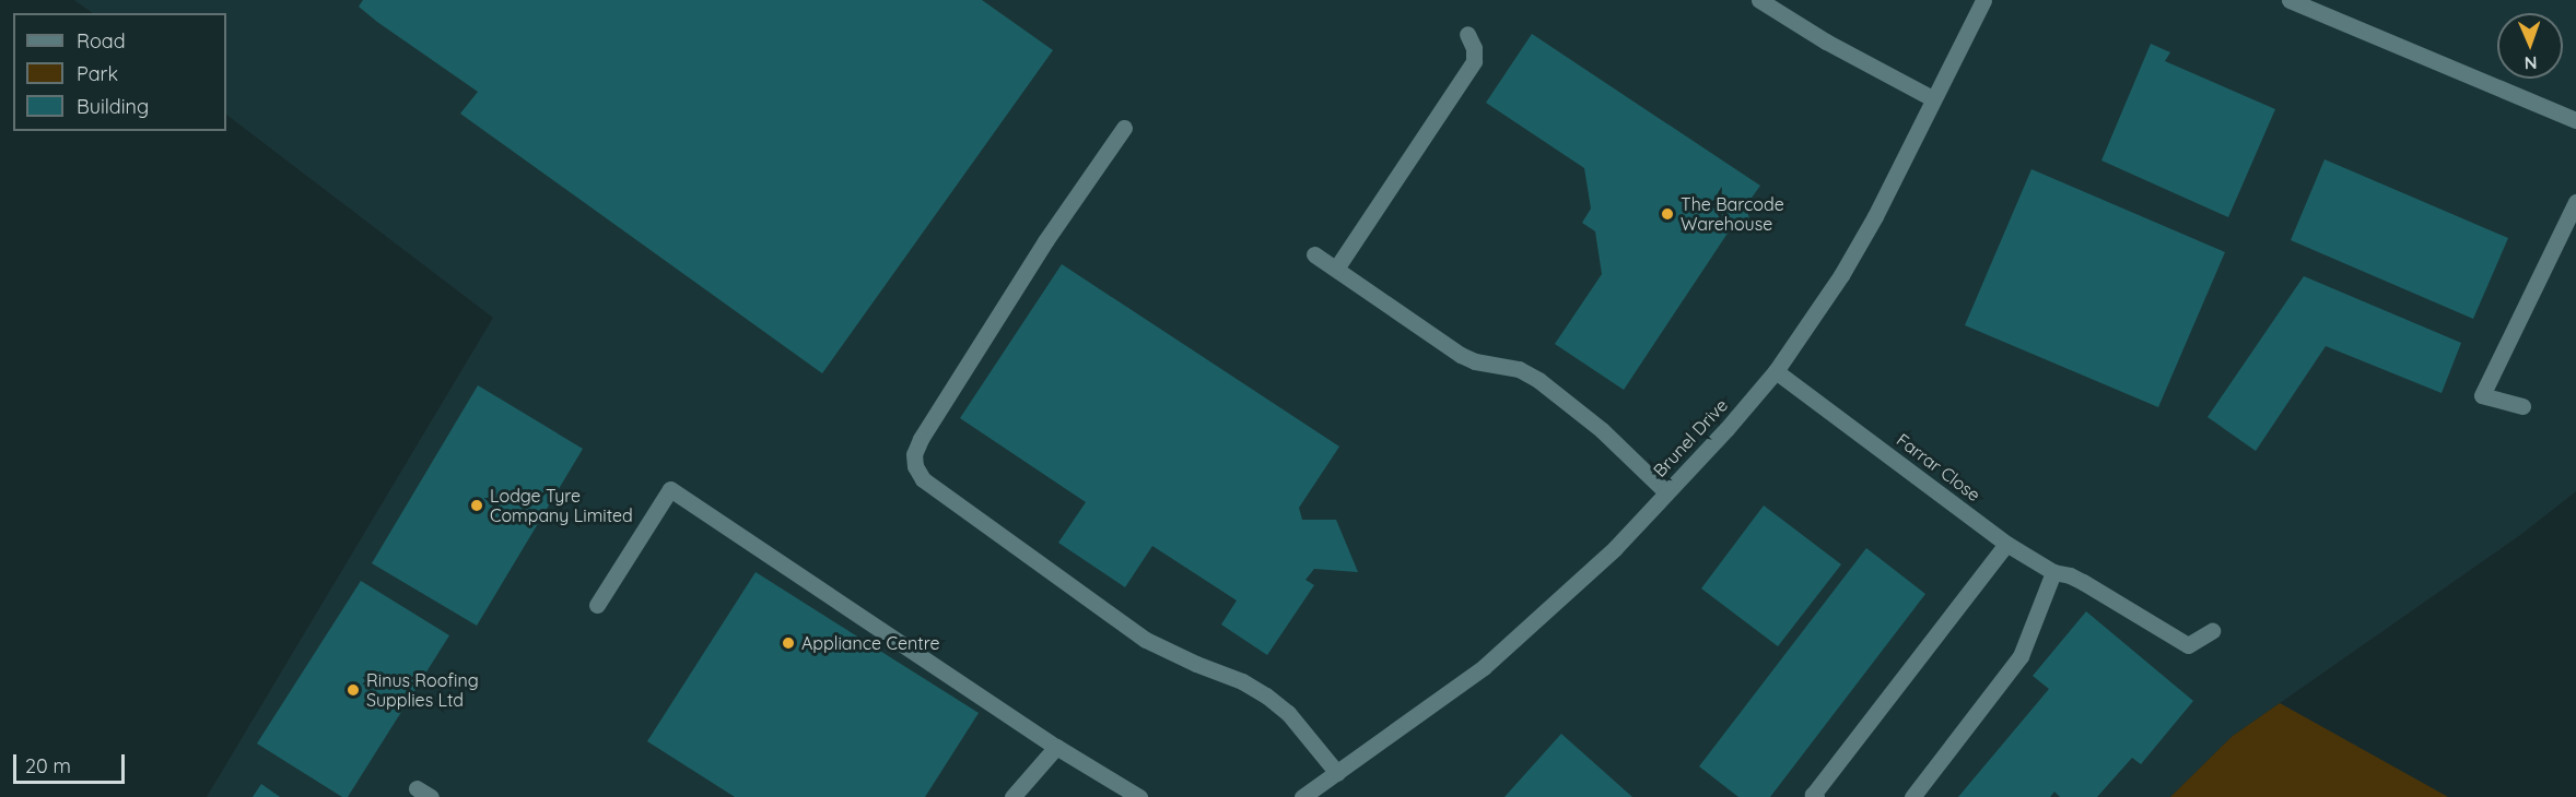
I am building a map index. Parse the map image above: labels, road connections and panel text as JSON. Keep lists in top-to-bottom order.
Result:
{
  "streets": {
    "street": ["Brunel Drive", "Farrar Close"]
  },
  "crossings": [
    ["Brunel Drive", "Farrar Close"]
  ],
  "places": [
    "The Barcode Warehouse",
    "Lodge Tyre Company Limited",
    "Appliance Centre",
    "Rinus Roofing Supplies Ltd"
  ],
  "legend": ["Road", "Park", "Building"],
  "scale_bar": "20 m",
  "north": "bottom"
}
